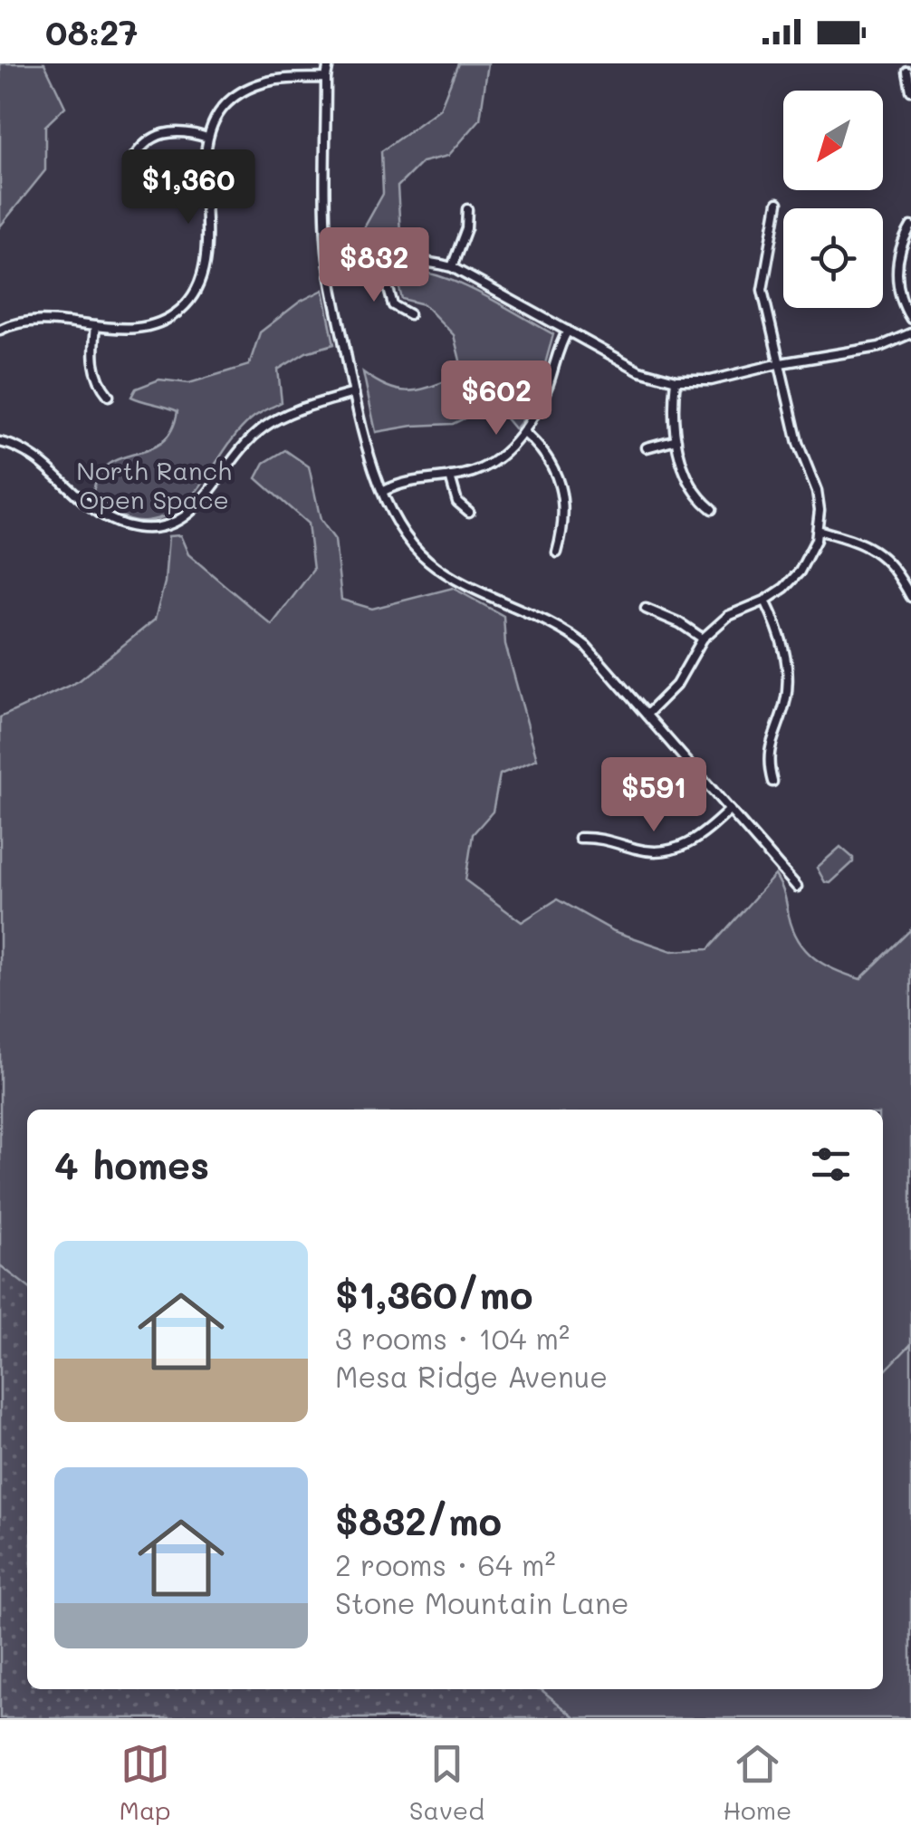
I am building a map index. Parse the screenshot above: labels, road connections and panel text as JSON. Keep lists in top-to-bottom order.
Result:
{
  "parks": ["North Ranch Open Space"],
  "north": "bottom left",
  "page": {
    "status": "08:27",
    "price": [
      "$1,360",
      "$832",
      "$602",
      "$591"
    ],
    "heading": "4 homes",
    "list": [
      {
        "name": "$1,360/mo",
        "note": "3 rooms · 104 m² · Mesa Ridge Avenue"
      },
      {
        "name": "$832/mo",
        "note": "2 rooms · 64 m² · Stone Mountain Lane"
      }
    ],
    "tabs": ["Map", "Saved", "Home"]
  }
}
